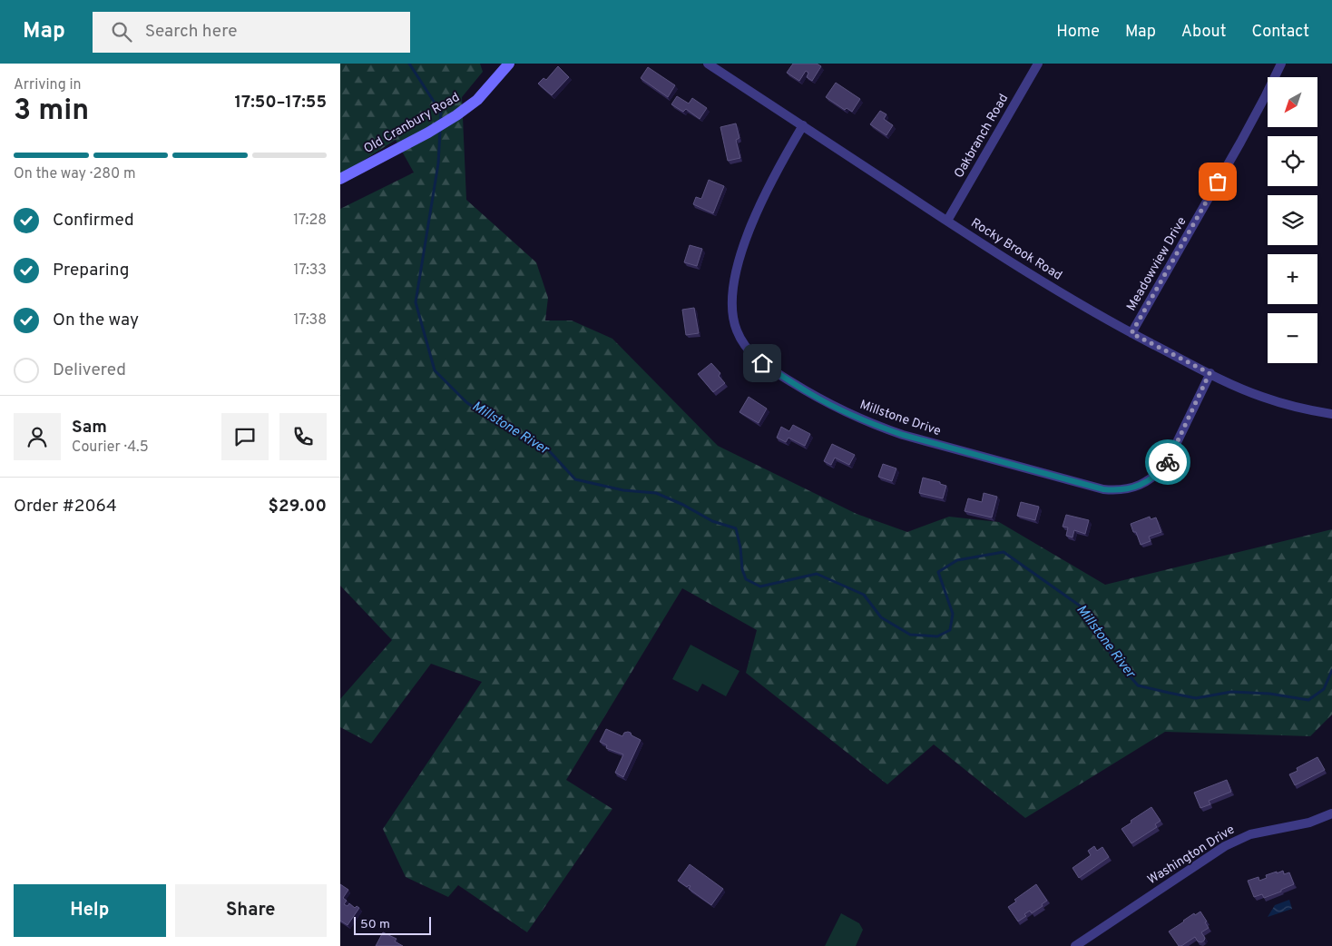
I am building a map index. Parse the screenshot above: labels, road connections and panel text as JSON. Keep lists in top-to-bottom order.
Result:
{
  "streets": {
    "street": [
      "Old Cranbury Road",
      "Oakbranch Road",
      "Rocky Brook Road",
      "Meadowview Drive",
      "Millstone Drive",
      "Washington Drive"
    ]
  },
  "crossings": [
    ["Oakbranch Road", "Rocky Brook Road"],
    ["Rocky Brook Road", "Meadowview Drive"],
    ["Rocky Brook Road", "Millstone Drive"]
  ],
  "water": ["Millstone River"],
  "scale_bar": "50 m",
  "north": "bottom left",
  "page": {
    "header": "Map",
    "search": "Search here",
    "nav": [
      "Home",
      "Map",
      "About",
      "Contact"
    ],
    "heading": ["3 min", "Arriving in", "17:50–17:55"],
    "panel": [
      "Sam",
      "Courier · 4.5",
      "Order #2064",
      "$29.00"
    ],
    "map_buttons": ["+", "−"],
    "bar": "On the way · 280 m",
    "list": [
      ["Confirmed", "17:28"],
      ["Preparing", "17:33"],
      ["On the way", "17:38"],
      "Delivered"
    ],
    "buttons": ["Help", "Share"],
    "scale": "50 m"
  }
}
